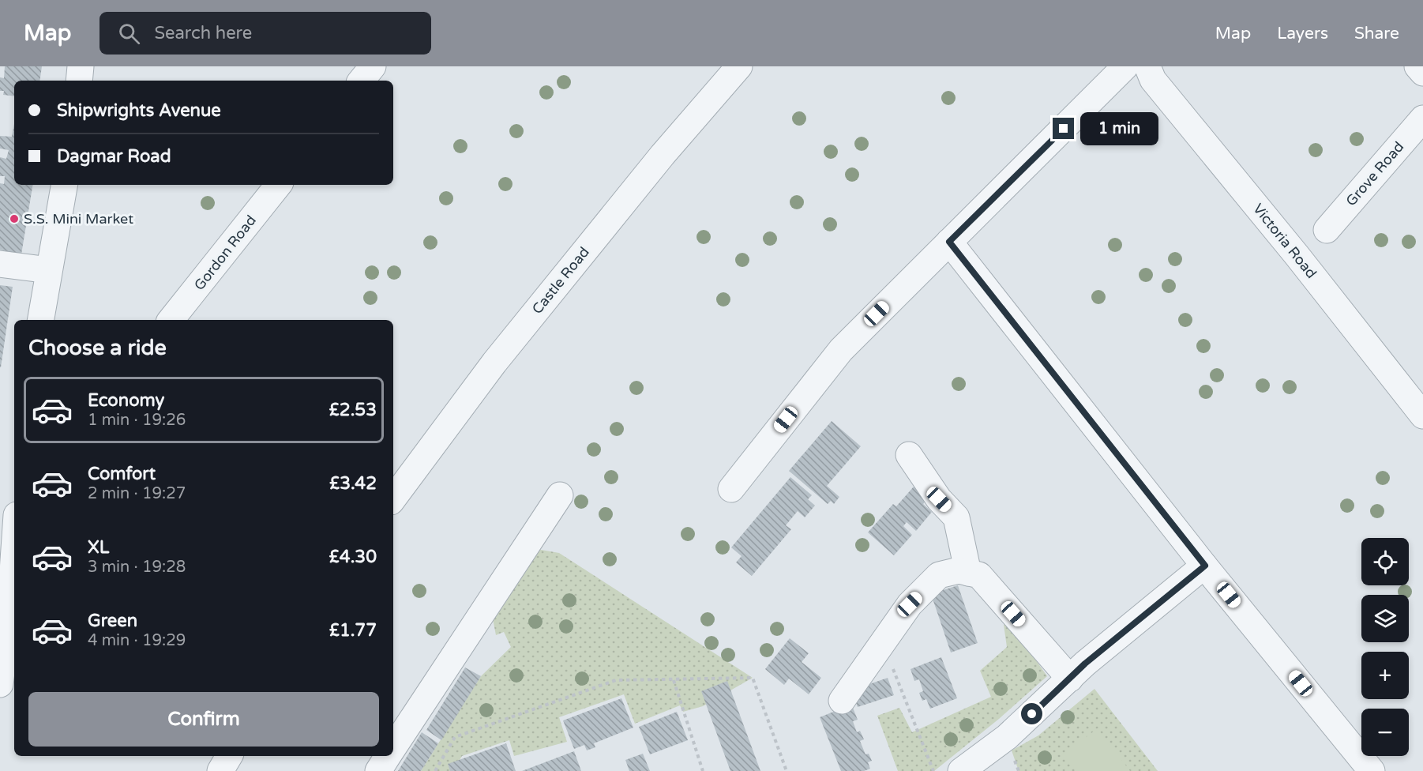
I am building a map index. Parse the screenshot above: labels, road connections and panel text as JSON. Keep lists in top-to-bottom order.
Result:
{
  "streets": {
    "street": [
      "Grove Road",
      "Victoria Road",
      "Gordon Road",
      "Castle Road"
    ]
  },
  "places": ["S.S. Mini Market"],
  "page": {
    "header": "Map",
    "search": "Search here",
    "nav": ["Map", "Layers", "Share"],
    "banner": ["Shipwrights Avenue", "Dagmar Road"],
    "bubble": "1 min",
    "heading": "Choose a ride",
    "list": [
      {
        "name": "Economy",
        "note": "1 min · 19:26",
        "value": "£2.53"
      },
      {
        "name": "Comfort",
        "note": "2 min · 19:27",
        "value": "£3.42"
      },
      {
        "name": "XL",
        "note": "3 min · 19:28",
        "value": "£4.30"
      },
      {
        "name": "Green",
        "note": "4 min · 19:29",
        "value": "£1.77"
      }
    ],
    "map_buttons": ["+", "−"],
    "buttons": "Confirm"
  }
}
